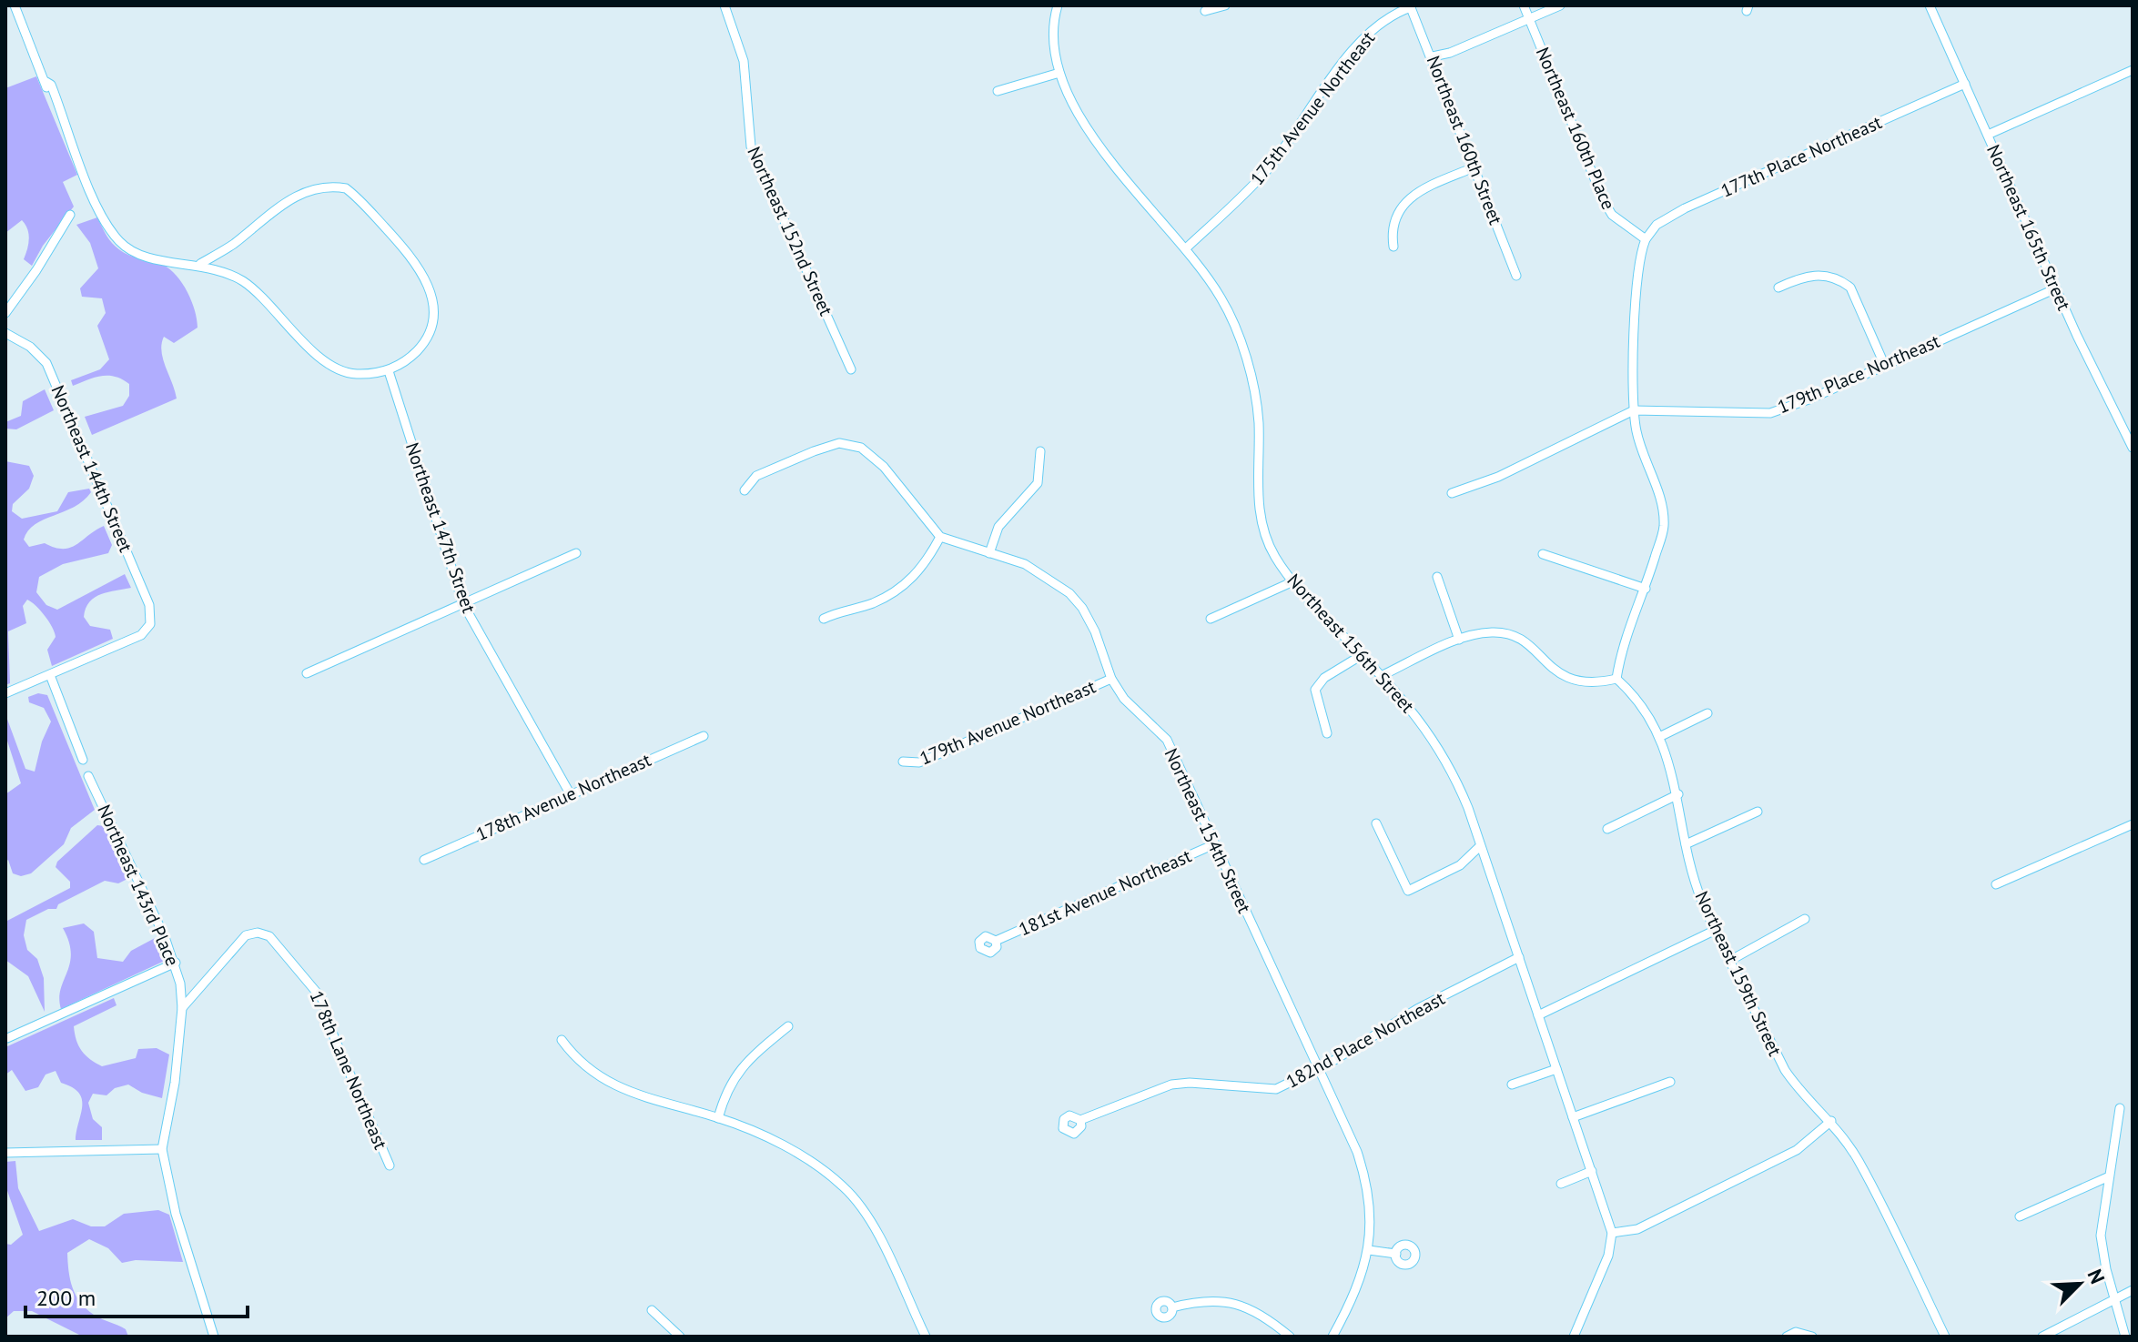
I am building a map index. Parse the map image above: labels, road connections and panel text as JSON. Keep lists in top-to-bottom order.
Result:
{
  "streets": {
    "street": [
      "175th Avenue Northeast",
      "Northeast 160th Place",
      "Northeast 160th Street",
      "177th Place Northeast",
      "Northeast 165th Street",
      "Northeast 152nd Street",
      "179th Place Northeast",
      "Northeast 144th Street",
      "Northeast 147th Street",
      "Northeast 156th Street",
      "179th Avenue Northeast",
      "178th Avenue Northeast",
      "Northeast 154th Street",
      "Northeast 143rd Place",
      "181st Avenue Northeast",
      "Northeast 159th Street",
      "182nd Place Northeast",
      "178th Lane Northeast"
    ]
  },
  "crossings": [
    ["175th Avenue Northeast", "Northeast 160th Street"],
    ["175th Avenue Northeast", "Northeast 156th Street"],
    ["Northeast 160th Place", "177th Place Northeast"],
    ["177th Place Northeast", "Northeast 165th Street"],
    ["Northeast 165th Street", "179th Place Northeast"],
    ["Northeast 147th Street", "178th Avenue Northeast"],
    ["Northeast 156th Street", "182nd Place Northeast"],
    ["179th Avenue Northeast", "Northeast 154th Street"],
    ["Northeast 154th Street", "181st Avenue Northeast"],
    ["Northeast 154th Street", "182nd Place Northeast"],
    ["Northeast 143rd Place", "178th Lane Northeast"]
  ],
  "scale_bar": "200 m",
  "north": "top right"
}
